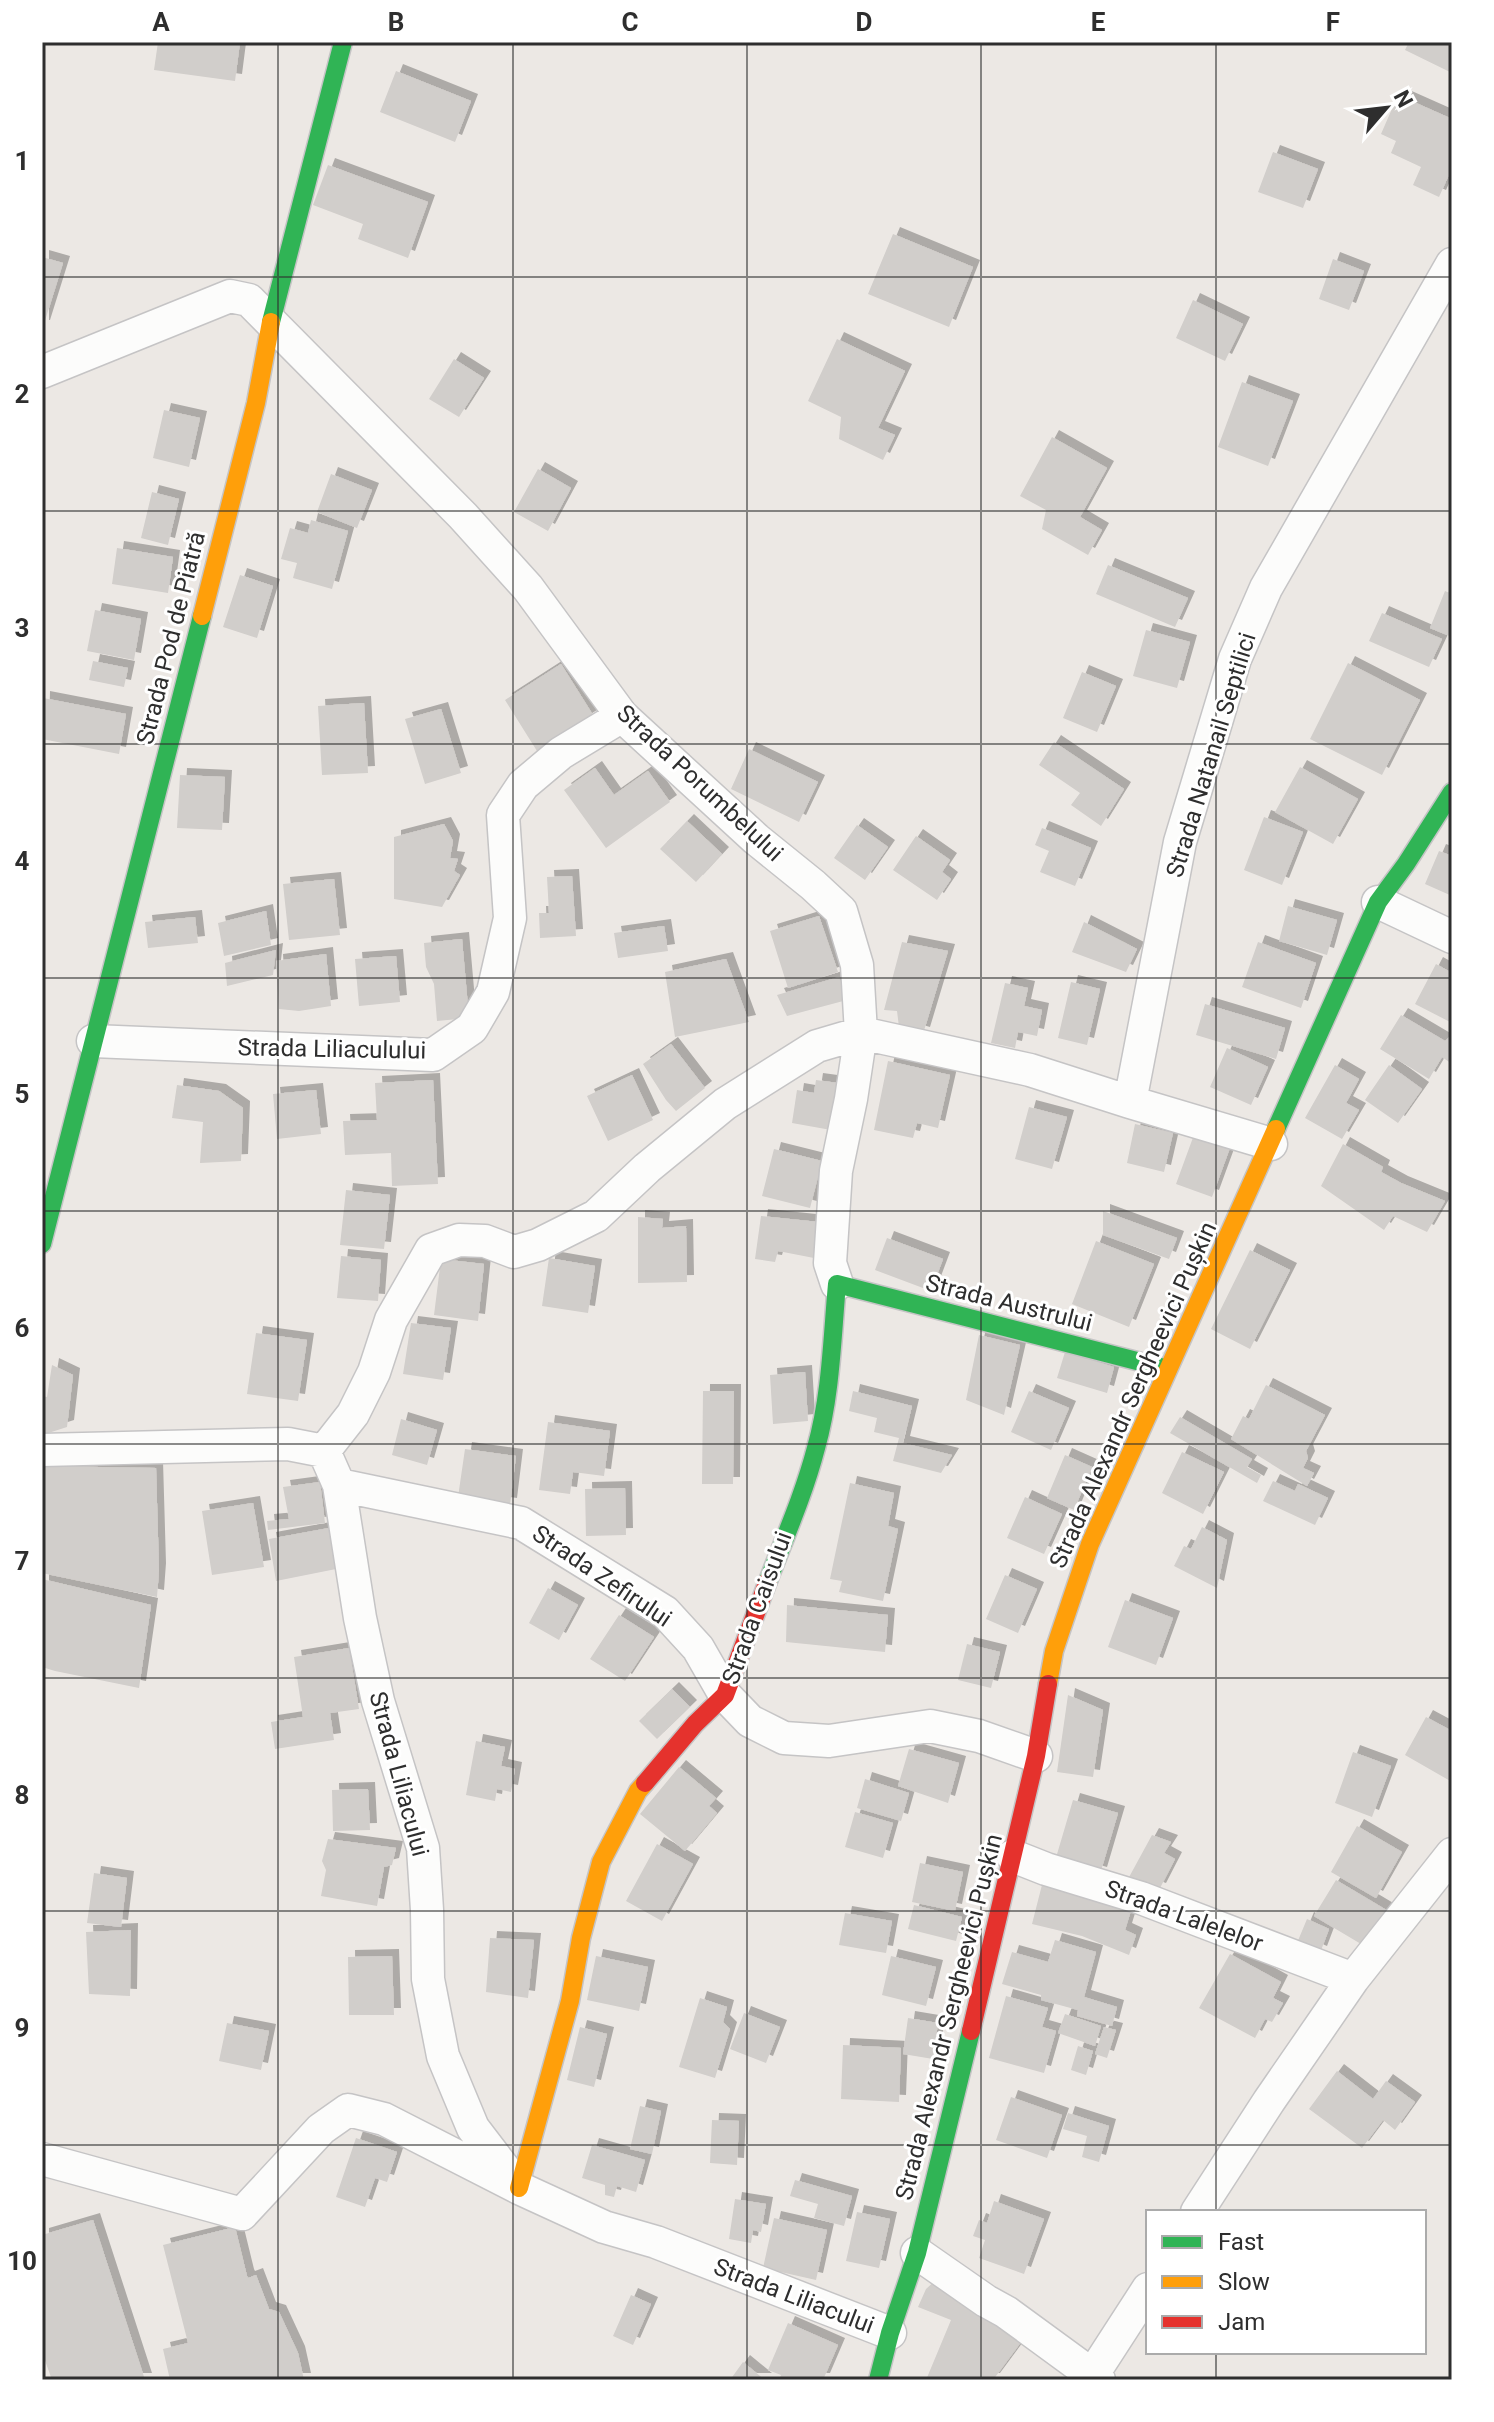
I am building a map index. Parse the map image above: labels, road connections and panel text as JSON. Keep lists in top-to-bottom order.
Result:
{
  "streets": {
    "street": [
      "Strada Pod de Piatră",
      "Strada Natanail Septilici",
      "Strada Porumbelului",
      "Strada Liliaculului",
      "Strada Austrului",
      "Strada Alexandr Sergheevici Pușkin",
      "Strada Zefirului",
      "Strada Caisului",
      "Strada Liliacului",
      "Strada Lalelelor"
    ]
  },
  "crossings": [
    ["Strada Pod de Piatră", "Strada Porumbelului"],
    ["Strada Pod de Piatră", "Strada Liliaculului"],
    ["Strada Porumbelului", "Strada Liliaculului"],
    ["Strada Porumbelului", "Strada Caisului"],
    ["Strada Austrului", "Strada Alexandr Sergheevici Pușkin"],
    ["Strada Austrului", "Strada Caisului"],
    ["Strada Alexandr Sergheevici Pușkin", "Strada Zefirului"],
    ["Strada Alexandr Sergheevici Pușkin", "Strada Liliacului"],
    ["Strada Alexandr Sergheevici Pușkin", "Strada Lalelelor"],
    ["Strada Zefirului", "Strada Caisului"],
    ["Strada Zefirului", "Strada Liliacului"],
    ["Strada Caisului", "Strada Liliacului"]
  ],
  "legend": ["Fast", "Slow", "Jam"],
  "north": "top right",
  "grid": {
    "columns": [
      "A",
      "B",
      "C",
      "D",
      "E",
      "F"
    ],
    "rows": [
      "1",
      "2",
      "3",
      "4",
      "5",
      "6",
      "7",
      "8",
      "9",
      "10"
    ]
  }
}
